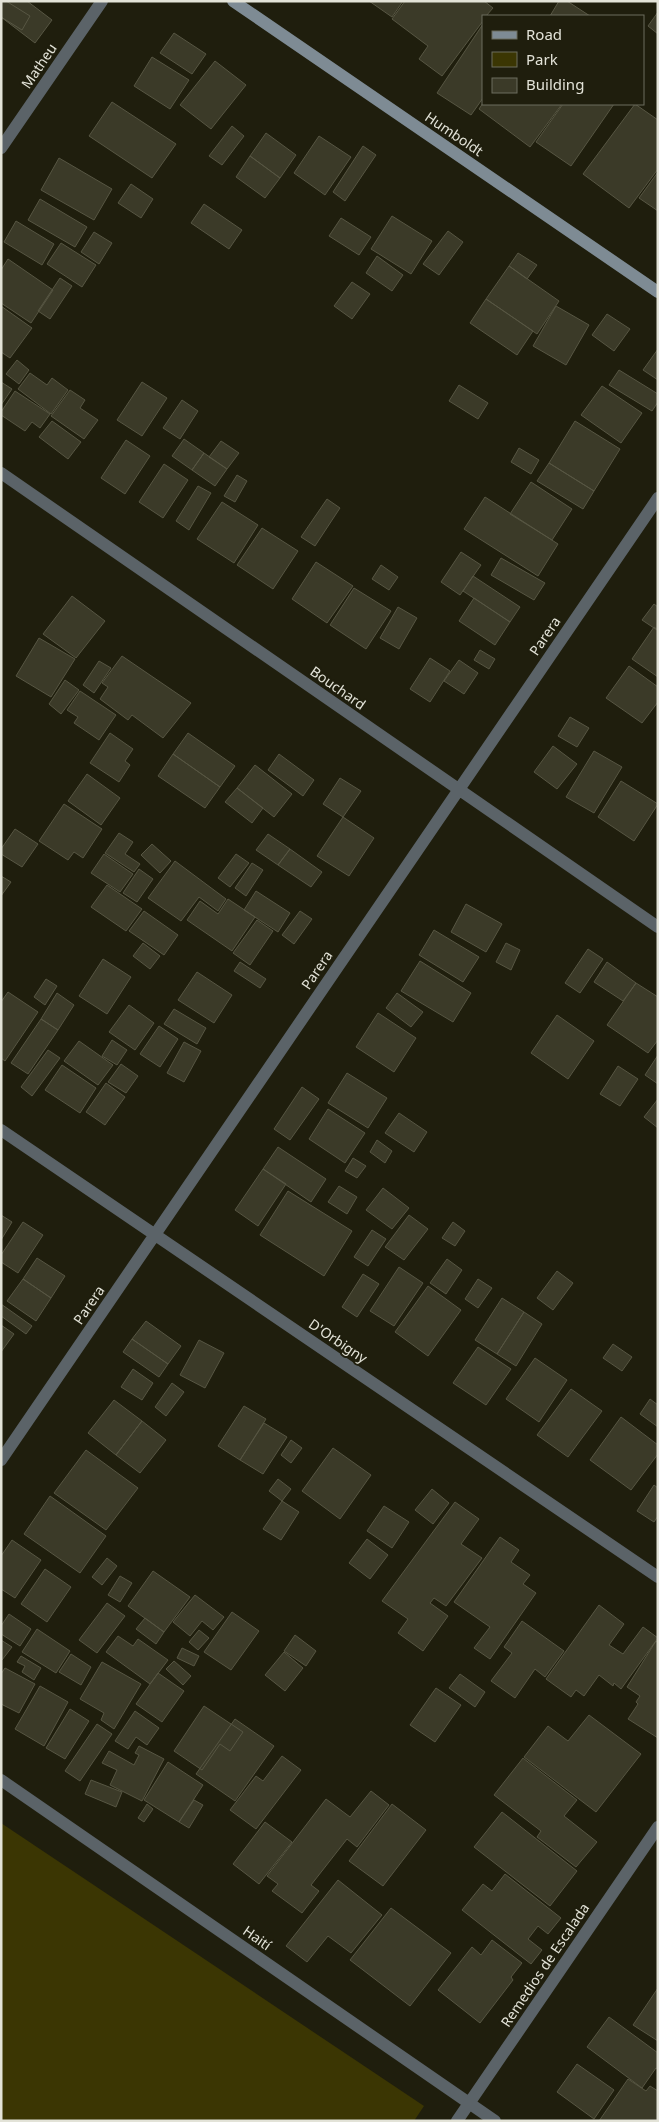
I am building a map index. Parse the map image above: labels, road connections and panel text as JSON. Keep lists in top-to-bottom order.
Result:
{
  "streets": {
    "main road": ["Humboldt"],
    "street": [
      "Matheu",
      "Parera",
      "Bouchard",
      "D'Orbigny",
      "Haití",
      "Remedios de Escalada"
    ]
  },
  "crossings": [
    ["Parera", "Bouchard"],
    ["Parera", "D'Orbigny"],
    ["Haití", "Remedios de Escalada"]
  ],
  "legend": ["Road", "Park", "Building"]
}
